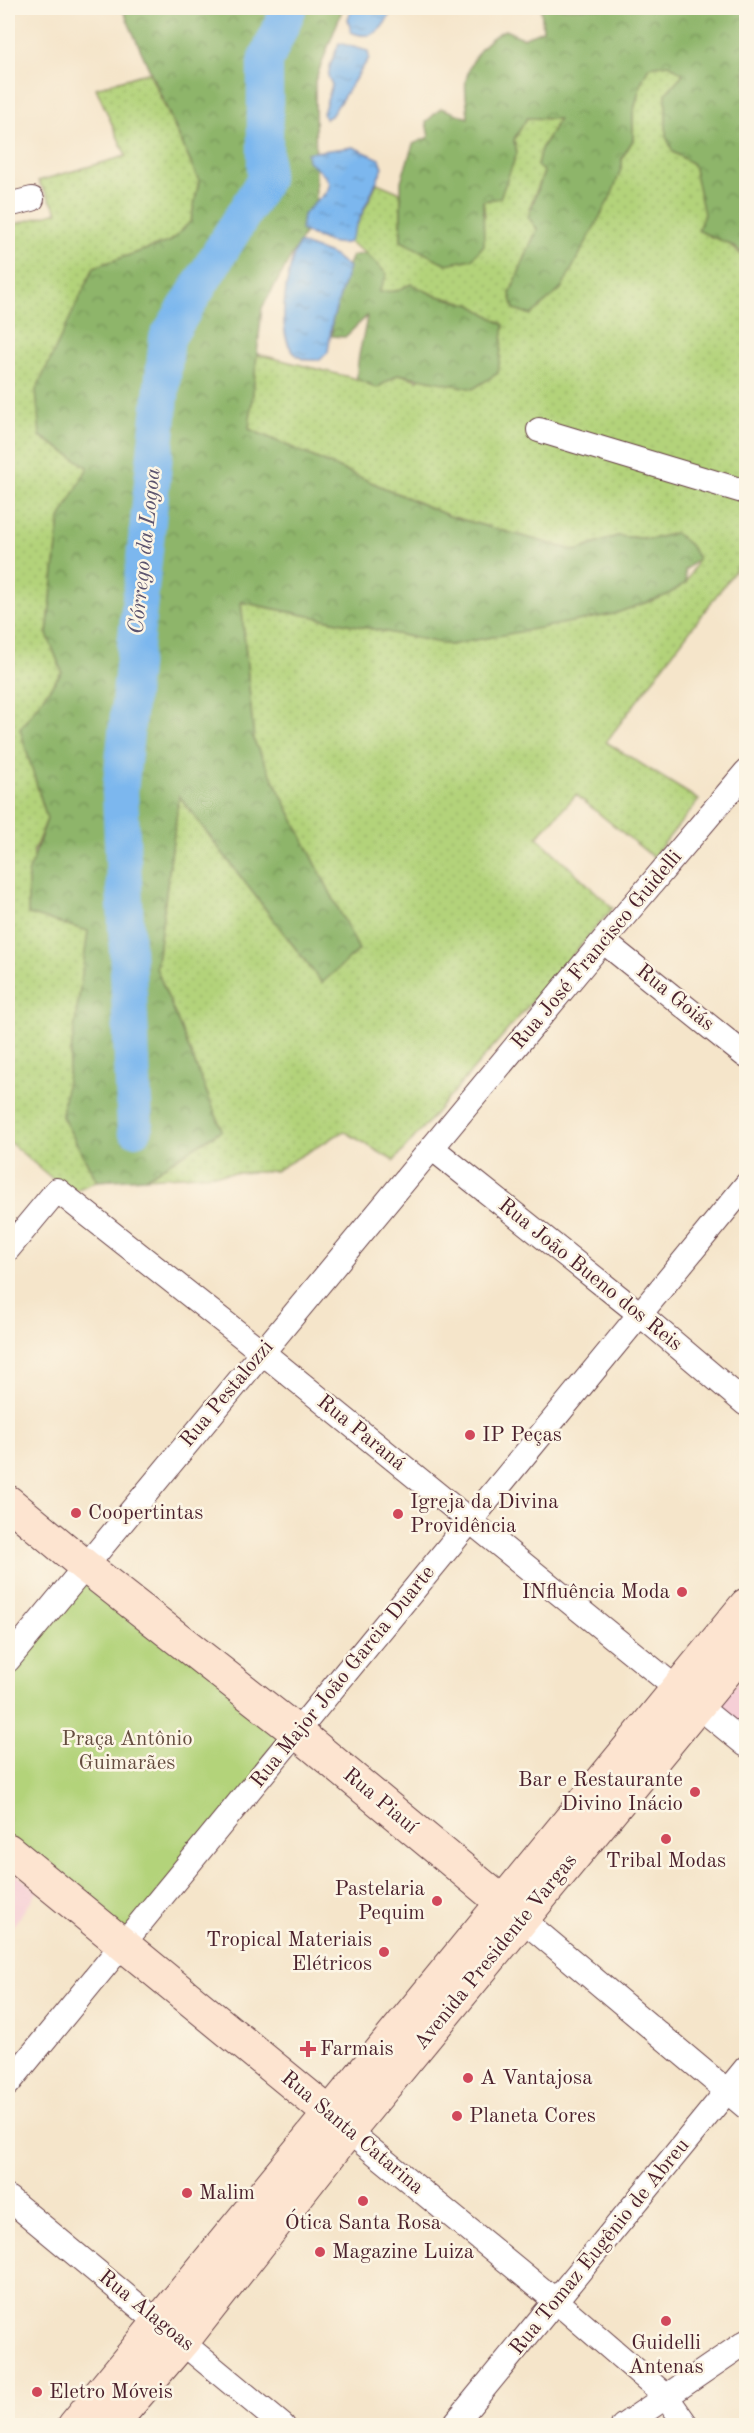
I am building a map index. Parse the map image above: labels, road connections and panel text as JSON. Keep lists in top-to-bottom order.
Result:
{
  "streets": {
    "main road": ["Rua Piauí", "Avenida Presidente Vargas", "Rua Santa Catarina"],
    "street": [
      "Rua José Francisco Guidelli",
      "Rua Goiás",
      "Rua João Bueno dos Reis",
      "Rua Pestalozzi",
      "Rua Paraná",
      "Rua Major João Garcia Duarte",
      "Rua Tomaz Eugênio de Abreu",
      "Rua Alagoas"
    ]
  },
  "crossings": [
    ["Rua José Francisco Guidelli", "Rua Goiás"],
    ["Rua José Francisco Guidelli", "Rua Pestalozzi"],
    ["Rua João Bueno dos Reis", "Rua Pestalozzi"],
    ["Rua João Bueno dos Reis", "Rua Major João Garcia Duarte"],
    ["Rua Pestalozzi", "Rua Paraná"],
    ["Rua Pestalozzi", "Rua Piauí"],
    ["Rua Paraná", "Rua Major João Garcia Duarte"],
    ["Rua Paraná", "Avenida Presidente Vargas"],
    ["Rua Major João Garcia Duarte", "Rua Piauí"],
    ["Rua Major João Garcia Duarte", "Rua Santa Catarina"],
    ["Rua Piauí", "Avenida Presidente Vargas"],
    ["Rua Piauí", "Rua Tomaz Eugênio de Abreu"],
    ["Avenida Presidente Vargas", "Rua Santa Catarina"],
    ["Avenida Presidente Vargas", "Rua Alagoas"],
    ["Rua Santa Catarina", "Rua Tomaz Eugênio de Abreu"]
  ],
  "water": ["Córrego da Logoa"],
  "parks": ["Praça Antônio Guimarães"],
  "places": {
    "other": [
      "IP Peças",
      "Coopertintas",
      "Igreja da Divina Providência",
      "INfluência Moda",
      "Bar e Restaurante Divino Inácio",
      "Tribal Modas",
      "Pastelaria Pequim",
      "Tropical Materiais Elétricos",
      "A Vantajosa",
      "Planeta Cores",
      "Malim",
      "Ótica Santa Rosa",
      "Magazine Luiza",
      "Guidelli Antenas",
      "Eletro Móveis"
    ],
    "health": ["Farmais"]
  }
}
